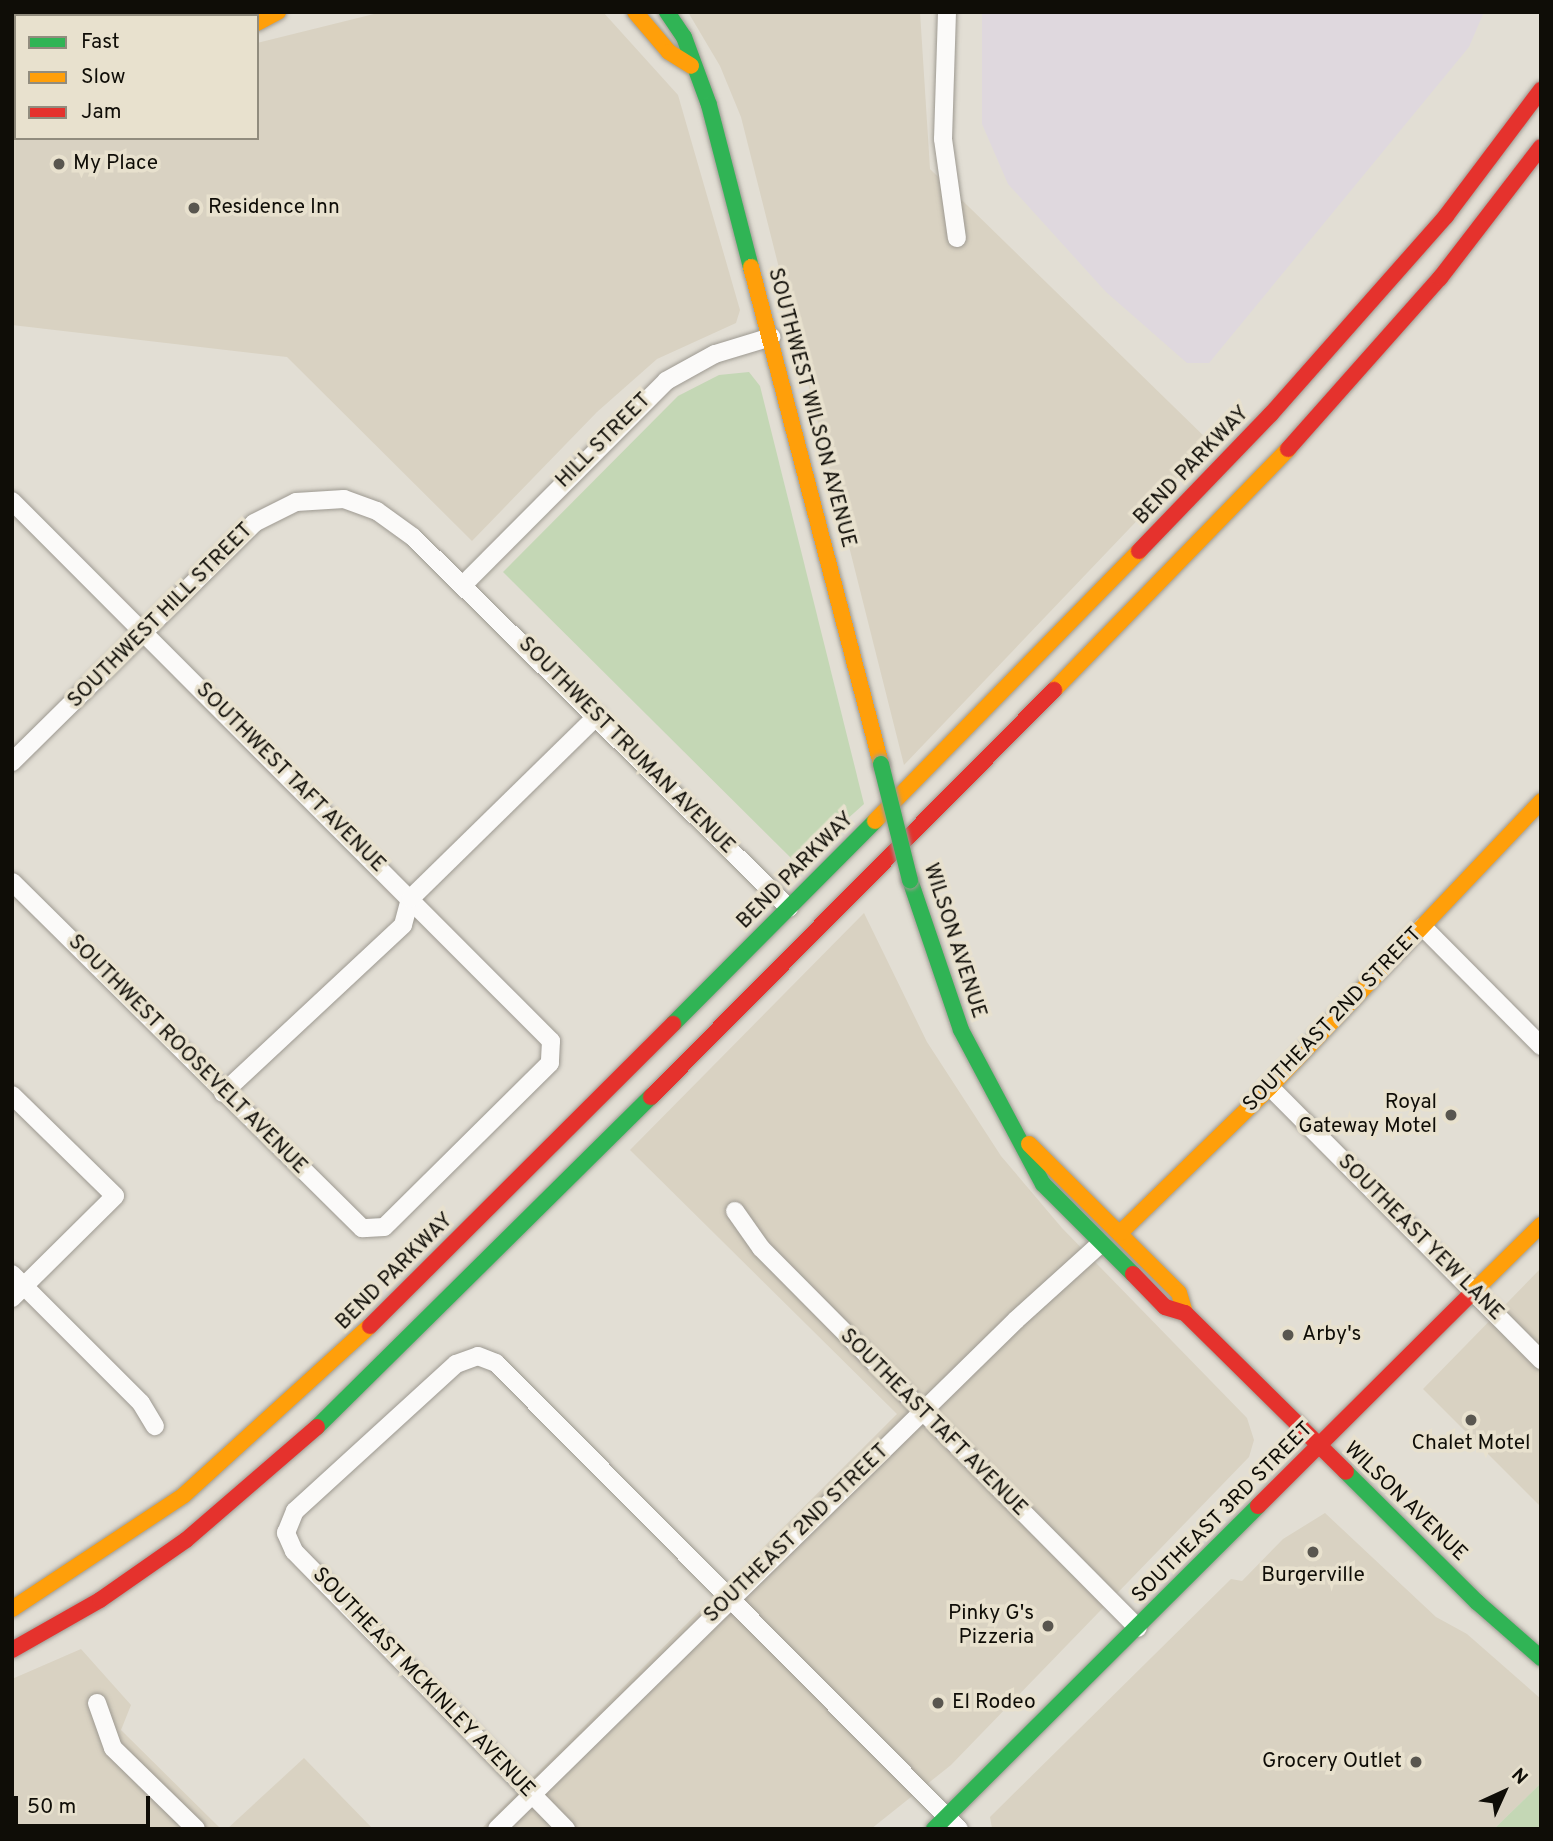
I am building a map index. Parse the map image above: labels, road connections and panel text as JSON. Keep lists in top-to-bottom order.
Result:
{
  "streets": {
    "main road": [
      "SOUTHWEST WILSON AVENUE",
      "BEND PARKWAY",
      "WILSON AVENUE",
      "SOUTHEAST 2ND STREET",
      "SOUTHEAST 3RD STREET"
    ],
    "street": [
      "HILL STREET",
      "SOUTHWEST HILL STREET",
      "SOUTHWEST TRUMAN AVENUE",
      "SOUTHWEST TAFT AVENUE",
      "SOUTHWEST ROOSEVELT AVENUE",
      "SOUTHEAST YEW LANE",
      "SOUTHEAST TAFT AVENUE",
      "SOUTHEAST MCKINLEY AVENUE"
    ]
  },
  "crossings": [
    ["SOUTHWEST WILSON AVENUE", "HILL STREET"],
    ["SOUTHWEST WILSON AVENUE", "WILSON AVENUE"],
    ["HILL STREET", "SOUTHWEST HILL STREET"],
    ["HILL STREET", "SOUTHWEST TRUMAN AVENUE"],
    ["BEND PARKWAY", "SOUTHWEST TRUMAN AVENUE"],
    ["SOUTHWEST HILL STREET", "SOUTHWEST TRUMAN AVENUE"],
    ["SOUTHWEST HILL STREET", "SOUTHWEST TAFT AVENUE"],
    ["SOUTHWEST TAFT AVENUE", "SOUTHWEST ROOSEVELT AVENUE"],
    ["WILSON AVENUE", "SOUTHEAST 2ND STREET"],
    ["WILSON AVENUE", "SOUTHEAST 3RD STREET"],
    ["SOUTHEAST 2ND STREET", "SOUTHEAST YEW LANE"],
    ["SOUTHEAST 2ND STREET", "SOUTHEAST TAFT AVENUE"],
    ["SOUTHEAST 2ND STREET", "SOUTHEAST MCKINLEY AVENUE"],
    ["SOUTHEAST YEW LANE", "SOUTHEAST 3RD STREET"],
    ["SOUTHEAST TAFT AVENUE", "SOUTHEAST 3RD STREET"]
  ],
  "places": [
    "My Place",
    "Residence Inn",
    "Royal Gateway Motel",
    "Arby's",
    "Chalet Motel",
    "Burgerville",
    "Pinky G's Pizzeria",
    "El Rodeo",
    "Grocery Outlet"
  ],
  "legend": ["Fast", "Slow", "Jam"],
  "scale_bar": "50 m",
  "north": "top right"
}
